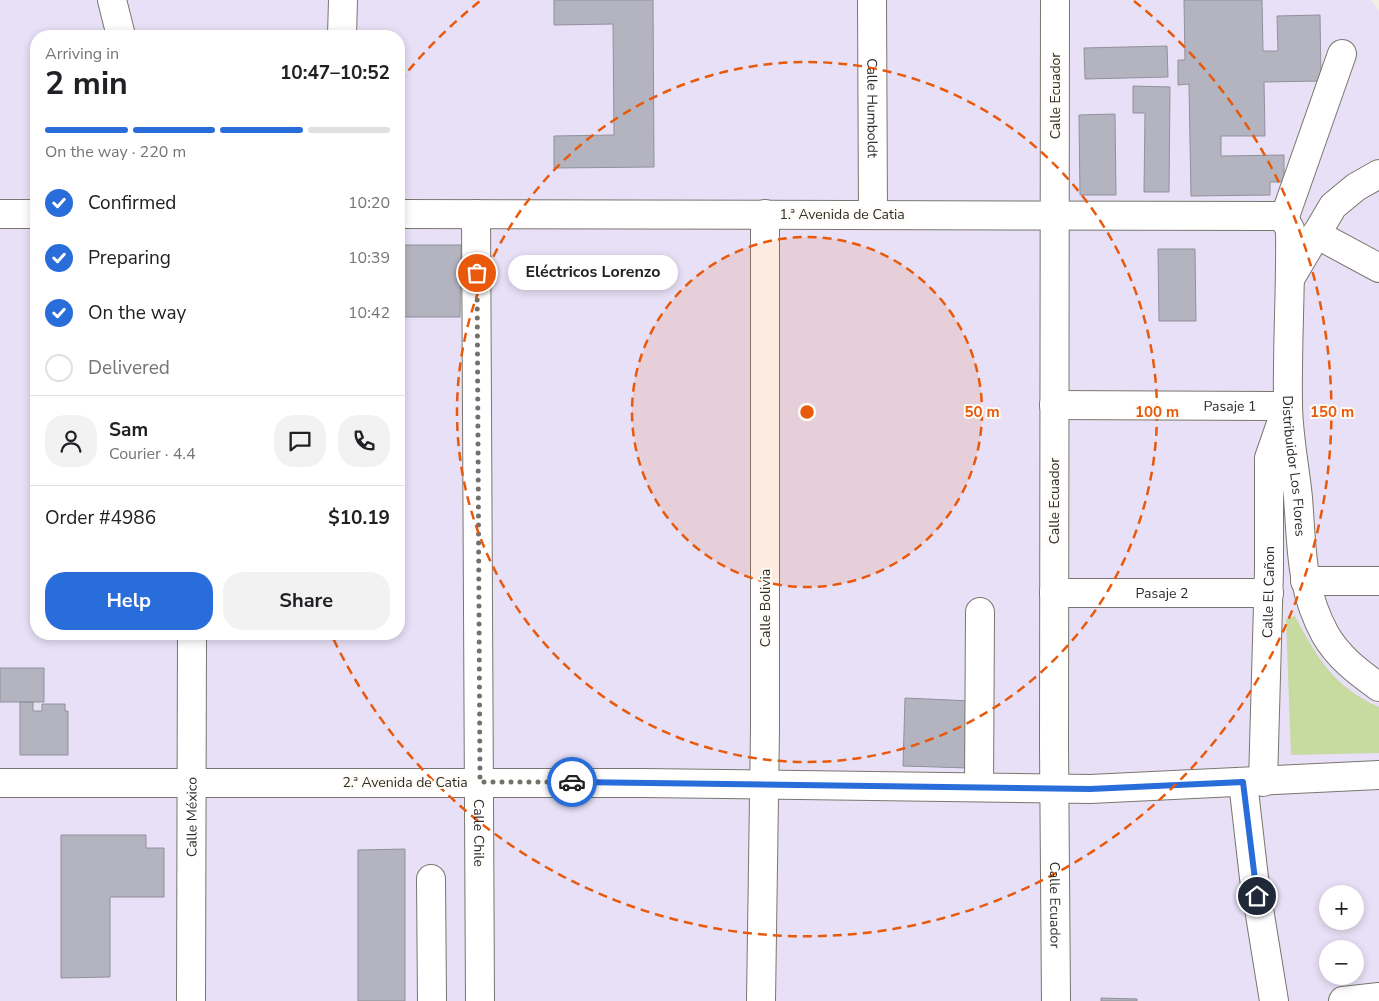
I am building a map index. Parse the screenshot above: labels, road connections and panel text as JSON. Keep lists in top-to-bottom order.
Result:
{
  "streets": {
    "main road": [
      "Calle Ecuador",
      "Calle Humboldt",
      "1.ª Avenida de Catia",
      "Pasaje 1",
      "Distribuidor Los Flores",
      "Calle El Cañon",
      "Pasaje 2",
      "Calle Bolivia",
      "2.ª Avenida de Catia",
      "Calle México",
      "Calle Chile"
    ]
  },
  "crossings": [
    ["Calle Ecuador", "1.ª Avenida de Catia"],
    ["Calle Ecuador", "Pasaje 1"],
    ["Calle Ecuador", "Pasaje 2"],
    ["Calle Ecuador", "2.ª Avenida de Catia"],
    ["Calle Humboldt", "1.ª Avenida de Catia"],
    ["1.ª Avenida de Catia", "Distribuidor Los Flores"],
    ["1.ª Avenida de Catia", "Calle Bolivia"],
    ["1.ª Avenida de Catia", "Calle Chile"],
    ["Pasaje 1", "Distribuidor Los Flores"],
    ["Pasaje 1", "Calle El Cañon"],
    ["Distribuidor Los Flores", "Calle El Cañon"],
    ["Calle El Cañon", "Pasaje 2"],
    ["Calle El Cañon", "2.ª Avenida de Catia"],
    ["Calle Bolivia", "2.ª Avenida de Catia"],
    ["2.ª Avenida de Catia", "Calle México"],
    ["2.ª Avenida de Catia", "Calle Chile"]
  ],
  "places": ["Eléctricos Lorenzo"],
  "page": {
    "heading": ["2 min", "Arriving in", "10:47–10:52"],
    "panel": [
      "Sam",
      "Courier · 4.4",
      "Order #4986",
      "$10.19"
    ],
    "bar": "On the way · 220 m",
    "list": [
      ["Confirmed", "10:20"],
      ["Preparing", "10:39"],
      ["On the way", "10:42"],
      "Delivered"
    ],
    "bubble": "Eléctricos Lorenzo",
    "buttons": ["Help", "Share"],
    "map_buttons": ["+", "−"]
  },
  "rings": ["50 m", "100 m", "150 m"]
}
